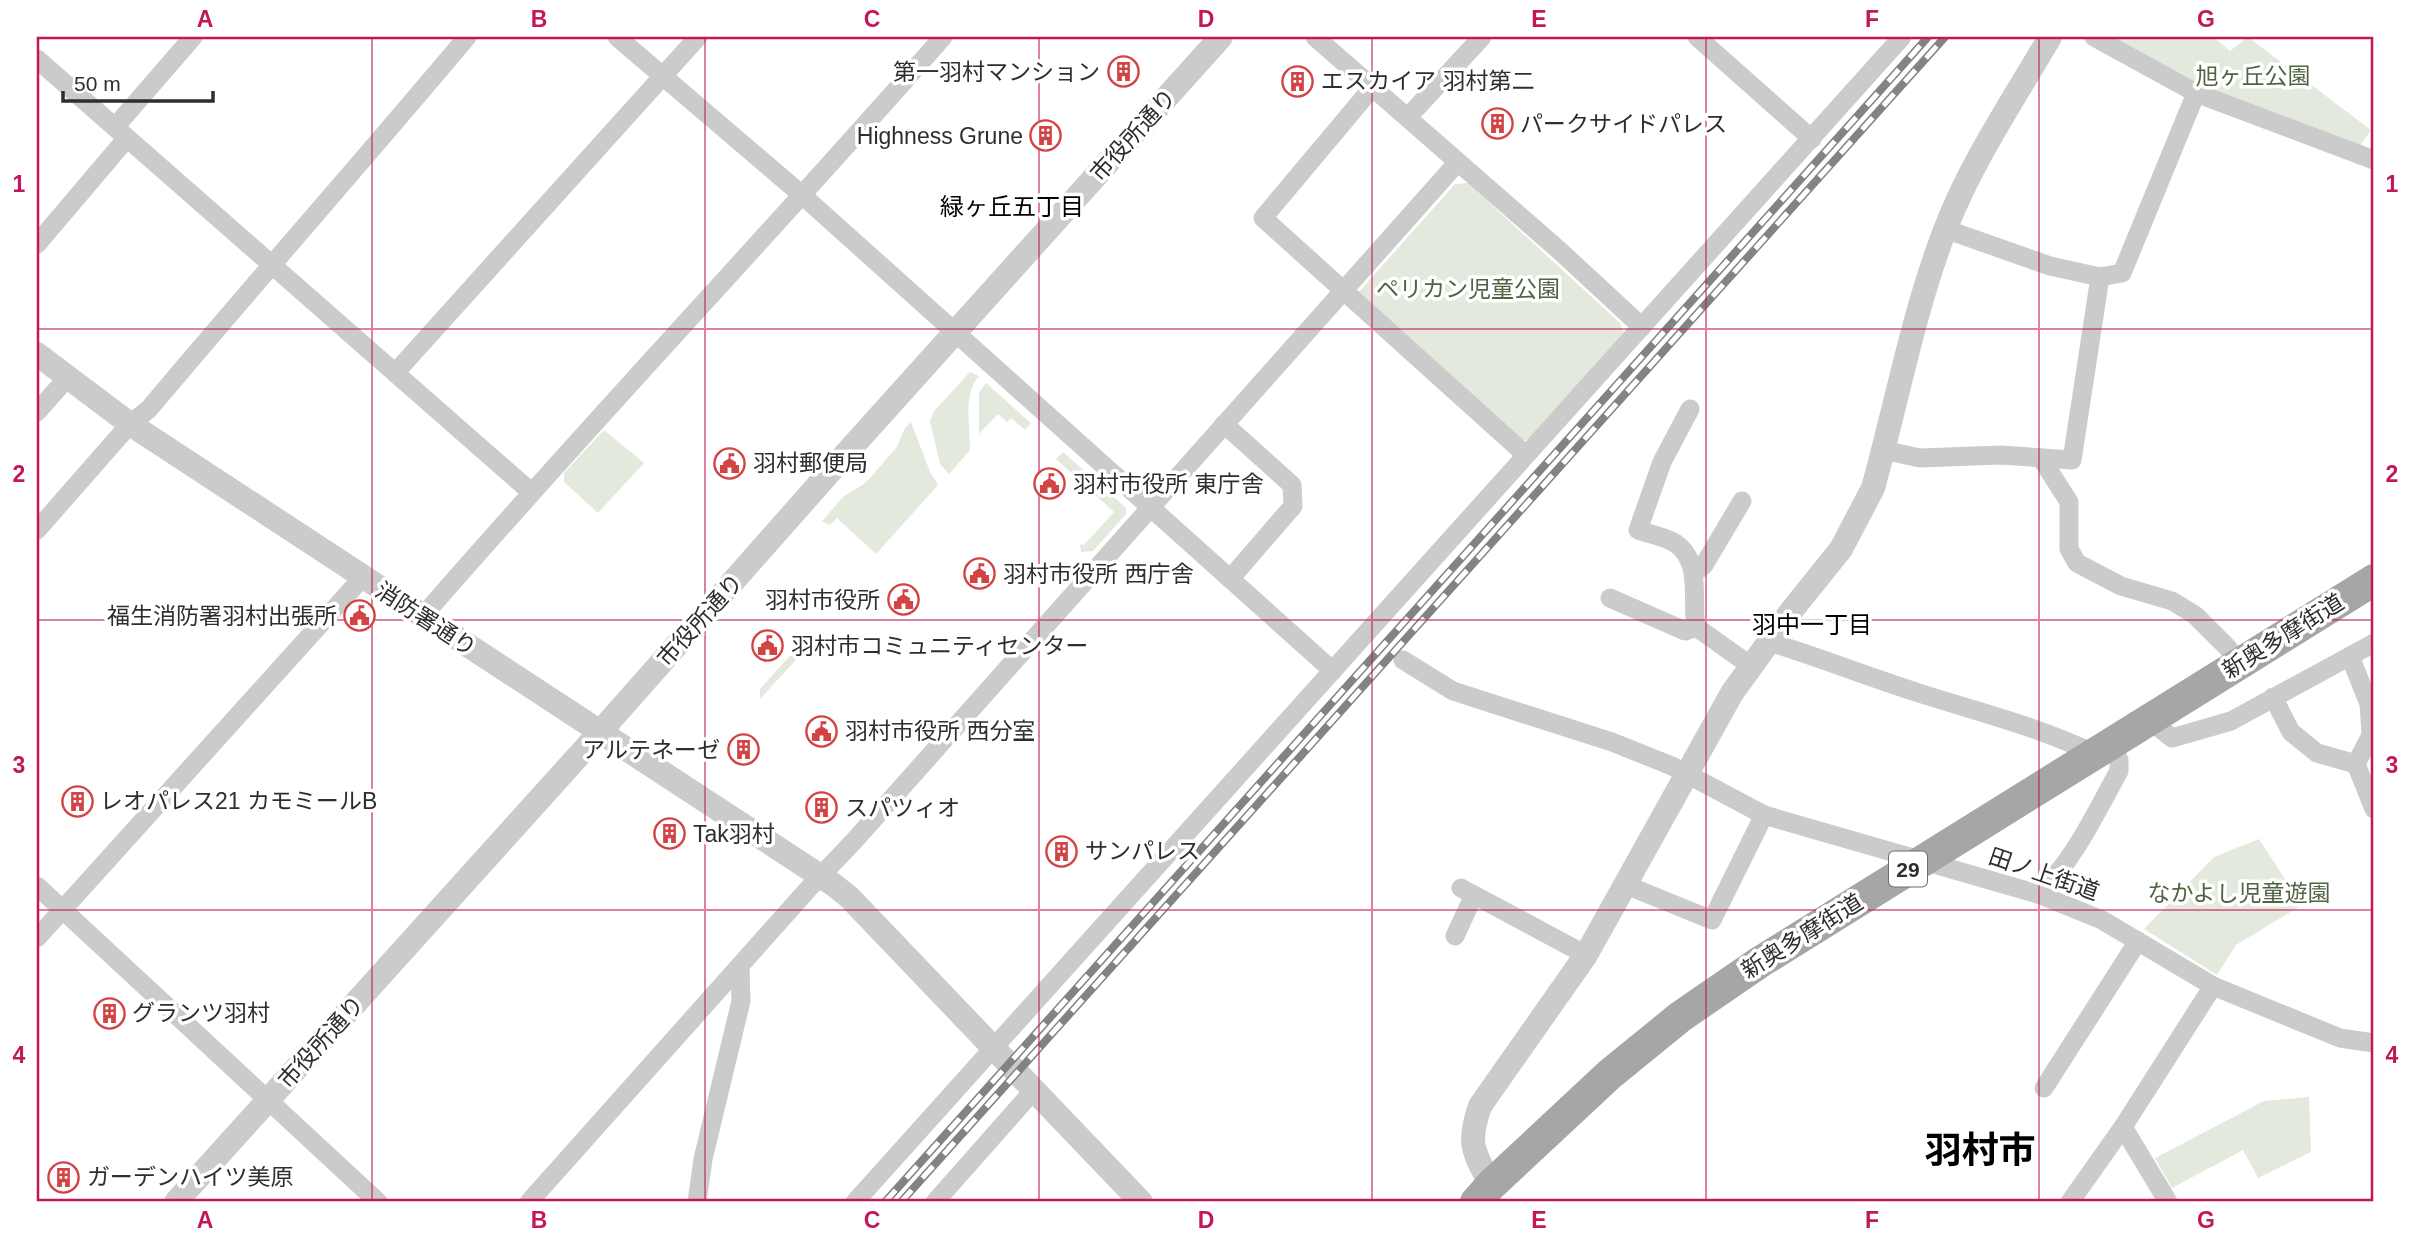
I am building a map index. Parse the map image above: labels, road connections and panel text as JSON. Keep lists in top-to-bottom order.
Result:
{
  "streets": {
    "main road": ["新奥多摩街道", "29"],
    "street": ["市役所通り", "消防署通り", "田ノ上街道"]
  },
  "crossings": [
    ["市役所通り", "消防署通り"],
    ["新奥多摩街道", "田ノ上街道"]
  ],
  "districts": ["緑ヶ丘五丁目", "羽中一丁目", "羽村市"],
  "parks": ["旭ヶ丘公園", "ペリカン児童公園", "なかよし児童遊園"],
  "places": {
    "building": [
      "第一羽村マンション",
      "エスカイア 羽村第二",
      "パークサイドパレス",
      "Highness Grune",
      "アルテネーゼ",
      "レオパレス21 カモミールB",
      "スパツィオ",
      "Tak羽村",
      "サンパレス",
      "グランツ羽村",
      "ガーデンハイツ美原"
    ],
    "public building": [
      "羽村郵便局",
      "羽村市役所 東庁舎",
      "羽村市役所 西庁舎",
      "羽村市役所",
      "福生消防署羽村出張所",
      "羽村市コミュニティセンター",
      "羽村市役所 西分室"
    ]
  },
  "scale_bar": "50 m",
  "grid": {
    "columns": [
      "A",
      "B",
      "C",
      "D",
      "E",
      "F",
      "G"
    ],
    "rows": [
      "1",
      "2",
      "3",
      "4"
    ]
  }
}
